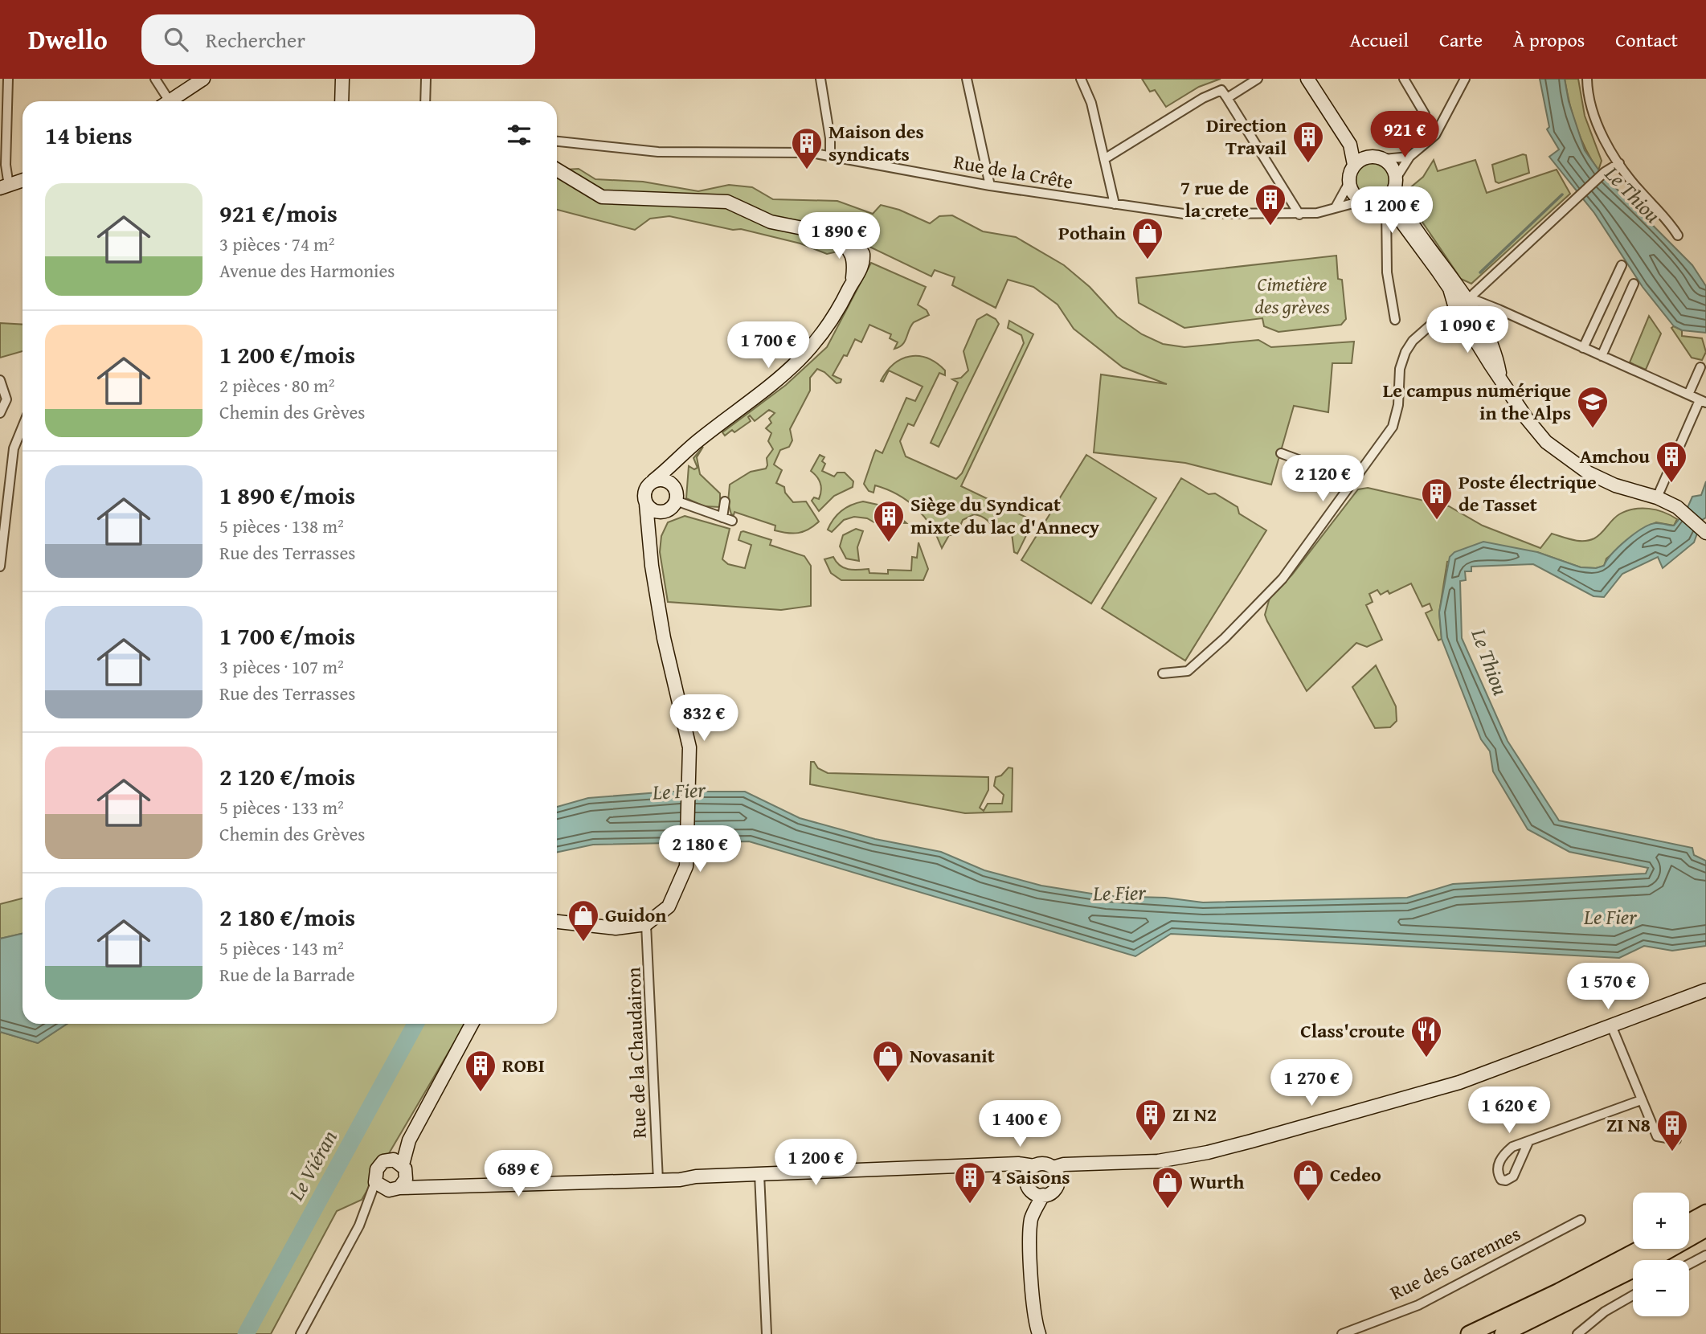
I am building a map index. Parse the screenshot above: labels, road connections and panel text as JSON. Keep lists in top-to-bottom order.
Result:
{
  "streets": {
    "street": ["Rue de la Crête", "Rue de la Chaudairon", "Rue des Garennes"]
  },
  "water": ["Le Thiou", "Le Fier", "Le Viéran"],
  "parks": ["Cimetière des grèves"],
  "places": {
    "building": [
      "Direction Travail",
      "Maison des syndicats",
      "7 rue de la crete",
      "Amchou",
      "Poste électrique de Tasset",
      "Siège du Syndicat mixte du lac d'Annecy",
      "ROBI",
      "ZI N2",
      "ZI N8",
      "4 Saisons"
    ],
    "shop": [
      "Pothain",
      "Guidon",
      "Novasanit",
      "Cedeo",
      "Wurth"
    ],
    "school or university": ["Le campus numérique in the Alps"],
    "restaurant": ["Class'croute"]
  },
  "page": {
    "header": "Dwello",
    "search": "Rechercher",
    "nav": [
      "Accueil",
      "Carte",
      "À propos",
      "Contact"
    ],
    "heading": "14 biens",
    "price": [
      "921 €",
      "1 200 €",
      "1 890 €",
      "1 090 €",
      "1 700 €",
      "2 120 €",
      "832 €",
      "2 180 €",
      "1 570 €",
      "1 270 €",
      "1 620 €",
      "1 400 €",
      "1 200 €",
      "689 €"
    ],
    "list": [
      {
        "name": "921 €/mois",
        "note": "3 pièces · 74 m² · Avenue des Harmonies"
      },
      {
        "name": "1 200 €/mois",
        "note": "2 pièces · 80 m² · Chemin des Grèves"
      },
      {
        "name": "1 890 €/mois",
        "note": "5 pièces · 138 m² · Rue des Terrasses"
      },
      {
        "name": "1 700 €/mois",
        "note": "3 pièces · 107 m² · Rue des Terrasses"
      },
      {
        "name": "2 120 €/mois",
        "note": "5 pièces · 133 m² · Chemin des Grèves"
      },
      {
        "name": "2 180 €/mois",
        "note": "5 pièces · 143 m² · Rue de la Barrade"
      }
    ],
    "map_buttons": ["+", "−"]
  }
}
